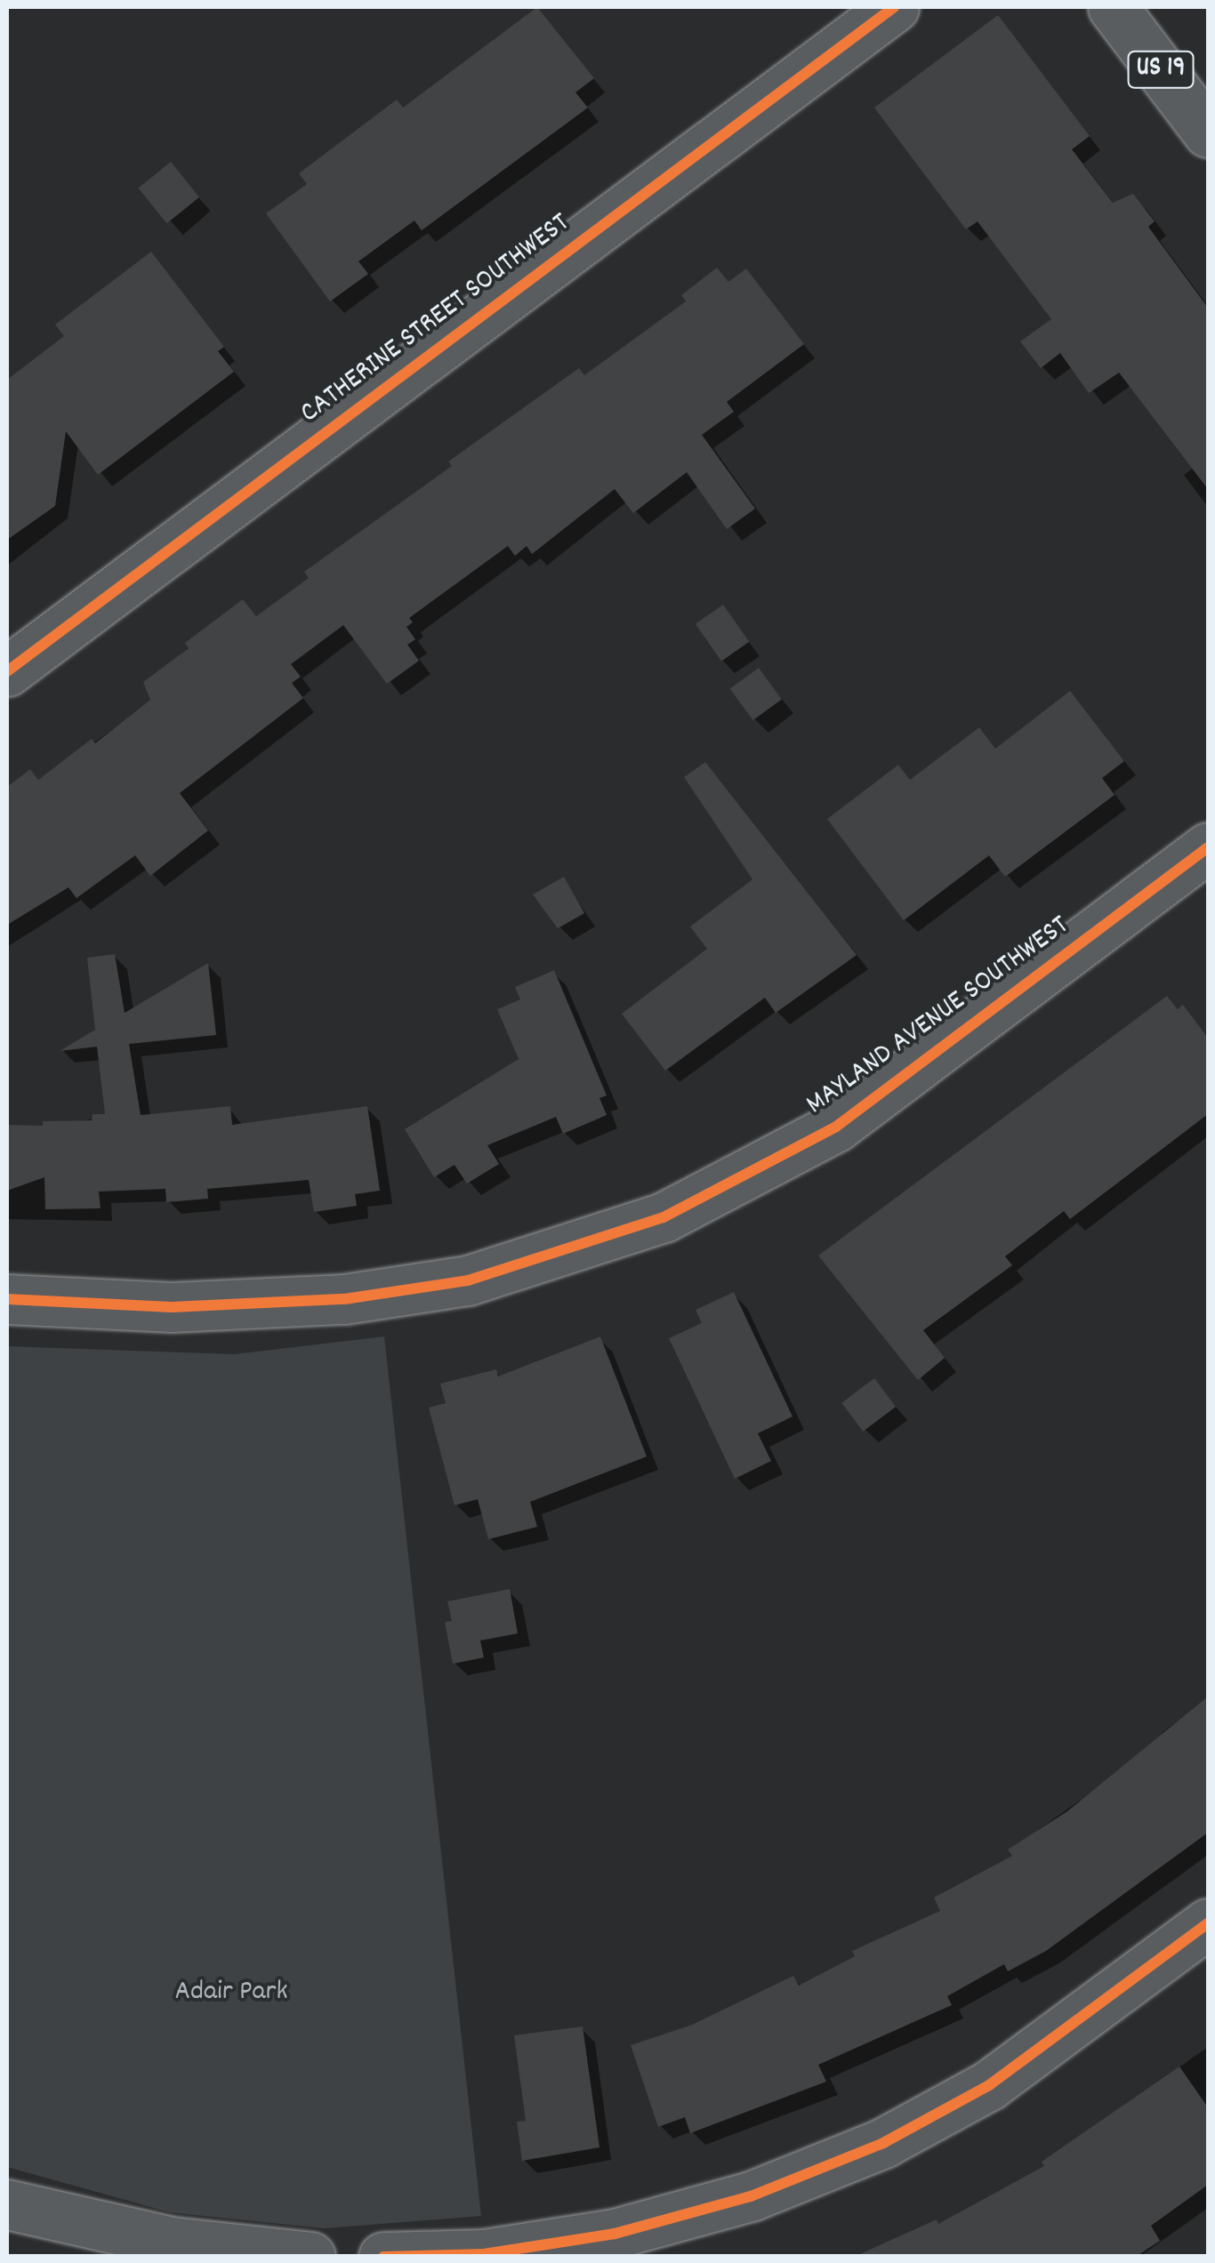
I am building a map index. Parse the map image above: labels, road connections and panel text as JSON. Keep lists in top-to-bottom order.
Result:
{
  "streets": {
    "street": ["US 19", "CATHERINE STREET SOUTHWEST", "MAYLAND AVENUE SOUTHWEST"]
  },
  "parks": ["Adair Park"]
}
